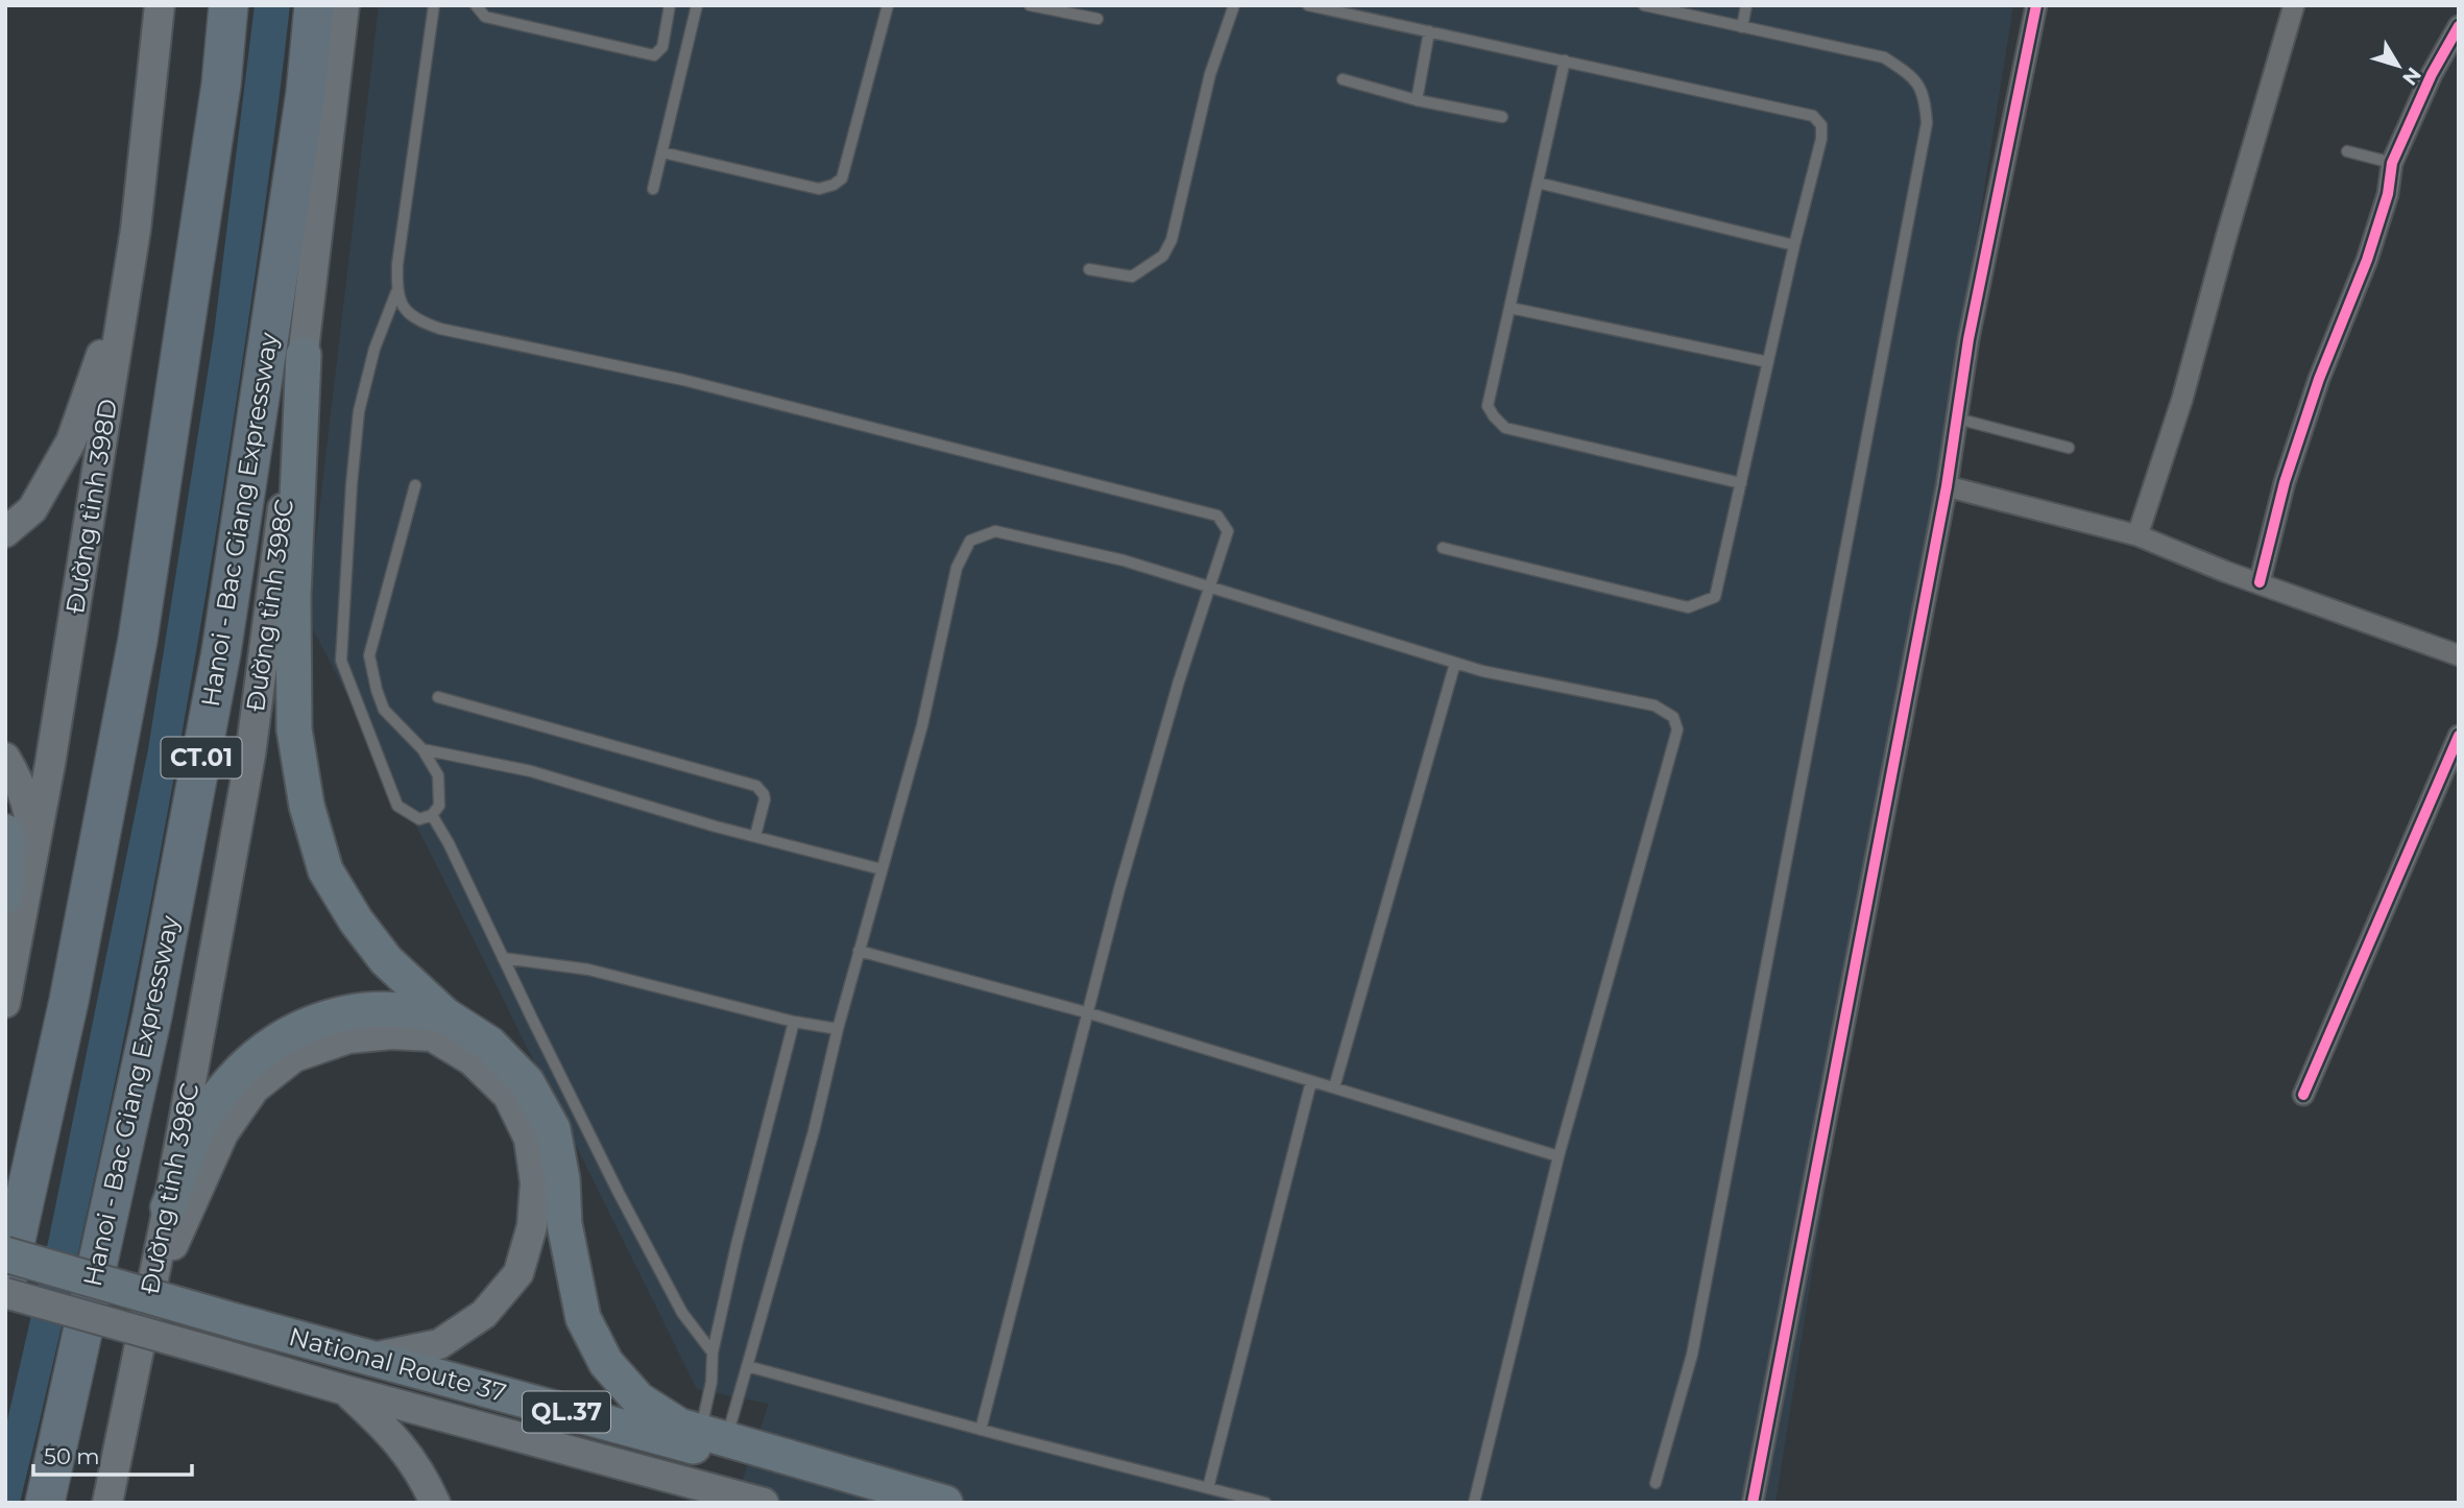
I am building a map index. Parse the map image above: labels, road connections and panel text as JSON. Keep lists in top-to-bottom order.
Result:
{
  "streets": {
    "highway": [
      "Hanoi - Bac Giang Expressway",
      "CT.01",
      "National Route 37",
      "QL.37"
    ],
    "main road": ["Đường tỉnh 398D", "Đường tỉnh 398C"]
  },
  "scale_bar": "50 m",
  "north": "bottom right"
}
